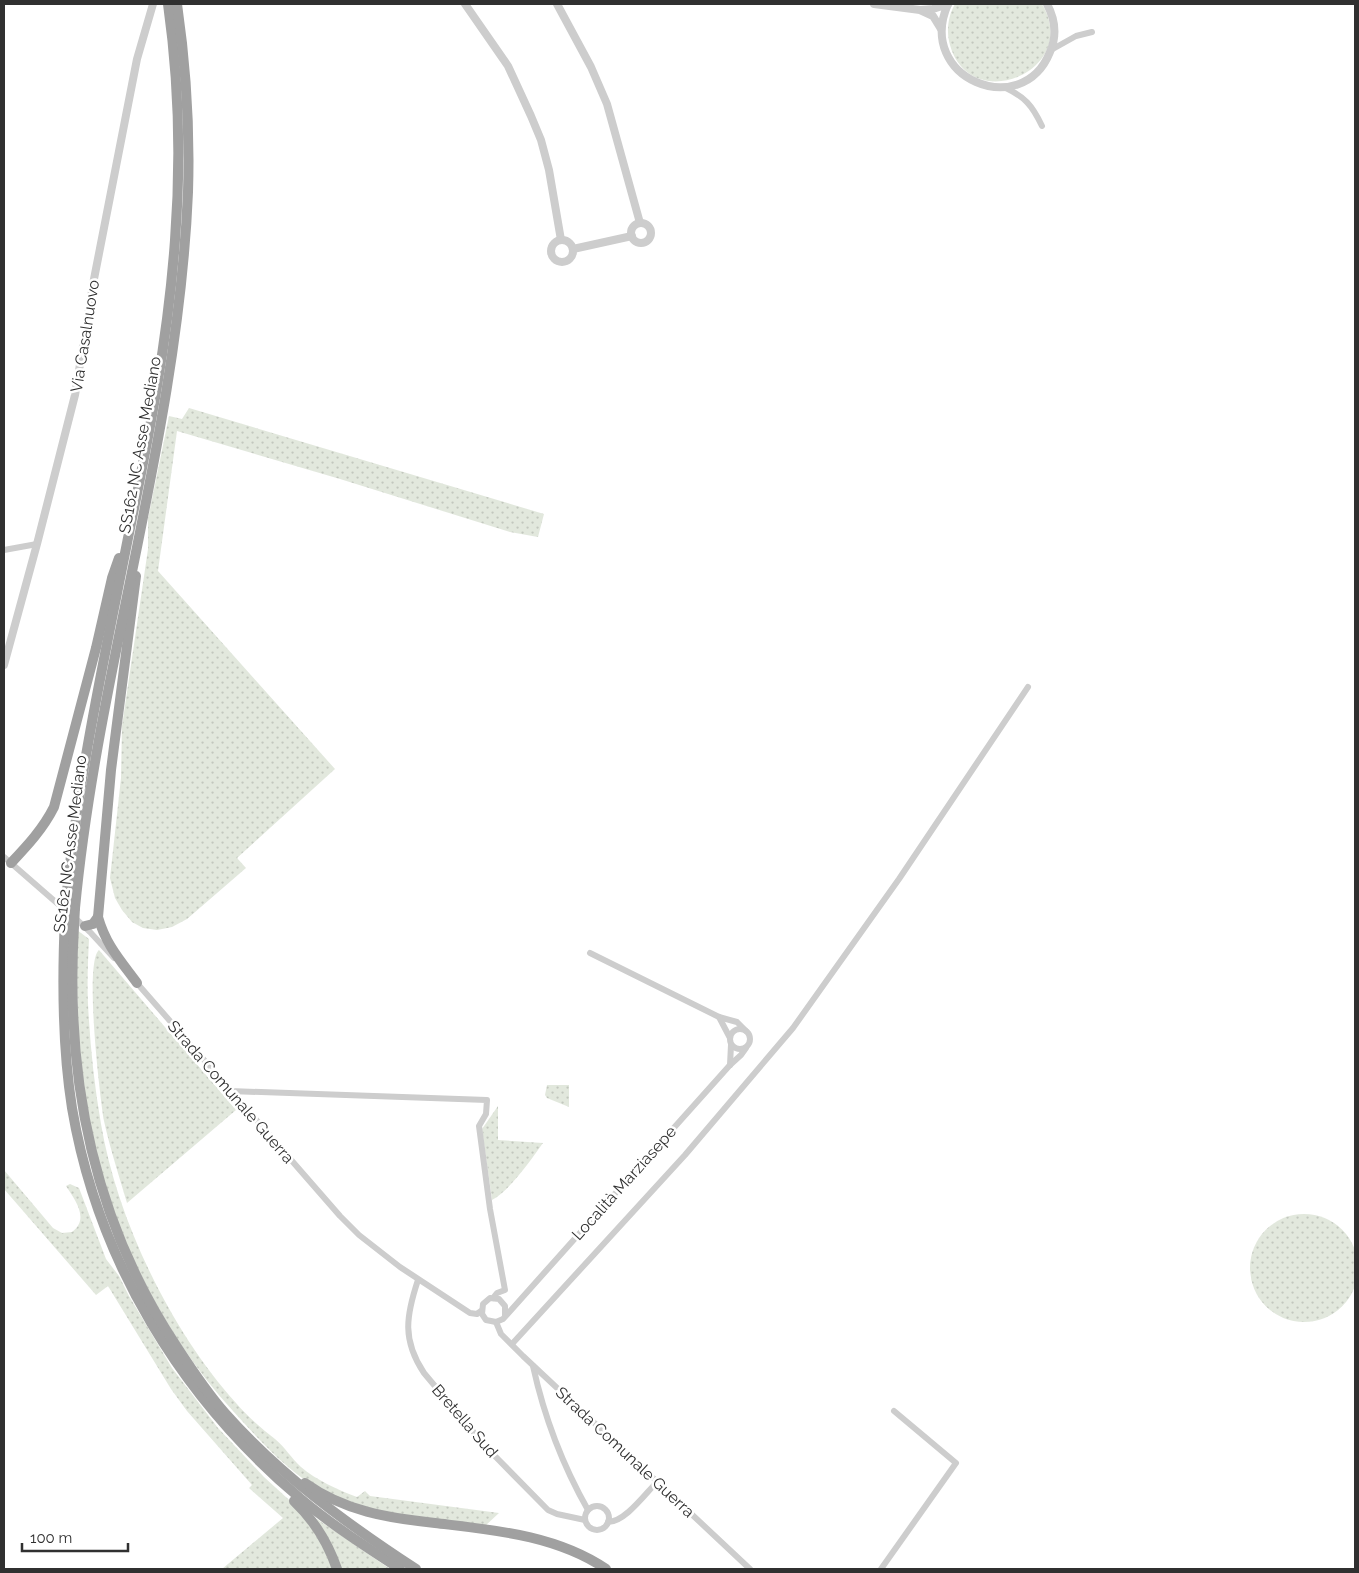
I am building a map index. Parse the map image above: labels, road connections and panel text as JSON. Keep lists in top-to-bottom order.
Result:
{
  "streets": {
    "highway": ["SS162 NC Asse Mediano"],
    "street": [
      "Via Casalnuovo",
      "Strada Comunale Guerra",
      "Località Marziasepe",
      "Bretella Sud"
    ]
  },
  "crossings": [
    ["SS162 NC Asse Mediano", "Strada Comunale Guerra"],
    ["Strada Comunale Guerra", "Località Marziasepe"],
    ["Strada Comunale Guerra", "Bretella Sud"]
  ],
  "scale_bar": "100 m"
}
